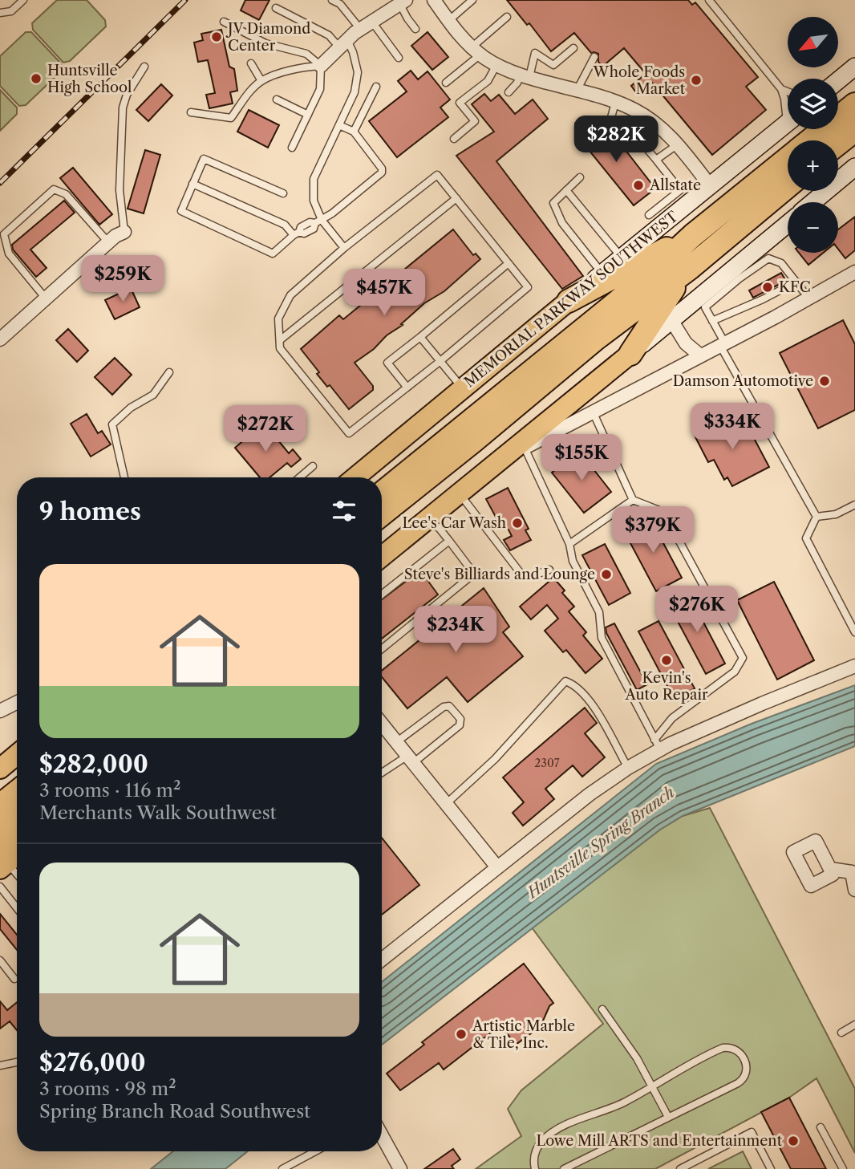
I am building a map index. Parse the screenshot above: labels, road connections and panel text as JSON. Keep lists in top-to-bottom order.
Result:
{
  "streets": {
    "highway": ["MEMORIAL PARKWAY SOUTHWEST"]
  },
  "water": ["Huntsville Spring Branch"],
  "places": [
    "JV Diamond Center",
    "Huntsville High School",
    "Whole Foods Market",
    "Allstate",
    "KFC",
    "Damson Automotive",
    "Lee's Car Wash",
    "Steve's Billiards and Lounge",
    "Kevin's Auto Repair",
    "Artistic Marble & Tile, Inc.",
    "Lowe Mill ARTS and Entertainment"
  ],
  "house_numbers": ["2307"],
  "north": "bottom left",
  "page": {
    "map_buttons": ["+", "−"],
    "price": [
      "$282K",
      "$259K",
      "$457K",
      "$334K",
      "$272K",
      "$155K",
      "$379K",
      "$276K",
      "$234K"
    ],
    "heading": "9 homes",
    "list": [
      {
        "name": "$282,000",
        "note": "3 rooms · 116 m² · Merchants Walk Southwest"
      },
      {
        "name": "$276,000",
        "note": "3 rooms · 98 m² · Spring Branch Road Southwest"
      }
    ]
  }
}
